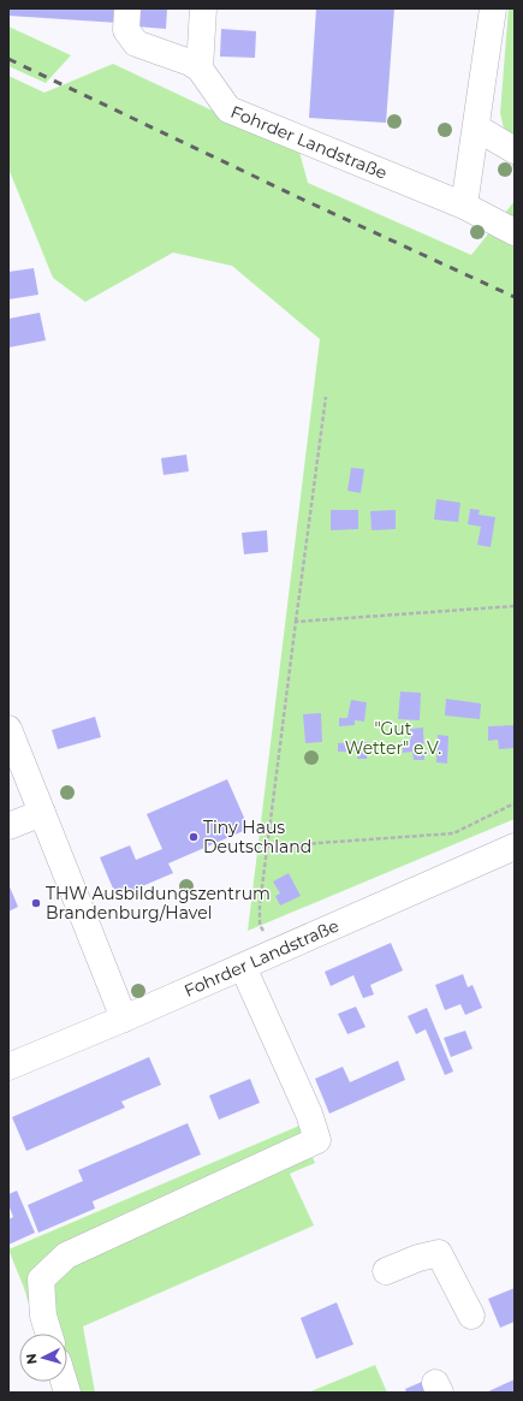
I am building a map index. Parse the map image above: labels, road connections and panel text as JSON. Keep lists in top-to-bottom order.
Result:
{
  "streets": {
    "street": ["Fohrder Landstraße"]
  },
  "parks": ["\"Gut Wetter\" e.V."],
  "places": ["Tiny Haus Deutschland", "THW Ausbildungszentrum Brandenburg/Havel"],
  "north": "left"
}
